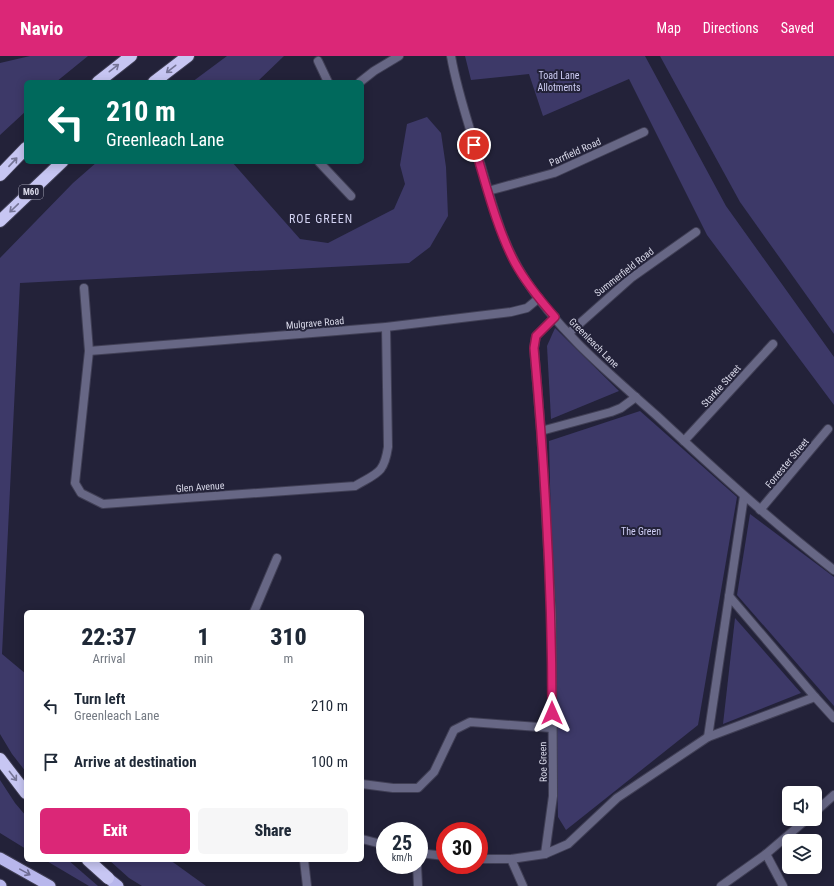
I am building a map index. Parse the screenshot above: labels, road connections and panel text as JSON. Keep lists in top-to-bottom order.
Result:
{
  "streets": {
    "highway": ["M60"],
    "street": [
      "Parrfield Road",
      "Summerfield Road",
      "Mulgrave Road",
      "Greenleach Lane",
      "Starkie Street",
      "Forrester Street",
      "Glen Avenue",
      "Roe Green"
    ]
  },
  "crossings": [
    ["Parrfield Road", "Greenleach Lane"],
    ["Summerfield Road", "Greenleach Lane"],
    ["Mulgrave Road", "Greenleach Lane"],
    ["Mulgrave Road", "Glen Avenue"],
    ["Greenleach Lane", "Starkie Street"],
    ["Greenleach Lane", "Forrester Street"],
    ["Greenleach Lane", "Roe Green"]
  ],
  "districts": ["ROE GREEN"],
  "parks": ["Toad Lane Allotments", "The Green"],
  "page": {
    "header": "Navio",
    "nav": ["Map", "Directions", "Saved"],
    "turn": ["210 m", "Greenleach Lane"],
    "eta": [
      "22:37",
      "Arrival",
      "1",
      "min",
      "310",
      "m"
    ],
    "list": [
      {
        "name": "Turn left",
        "note": "Greenleach Lane",
        "value": "210 m"
      },
      {
        "name": "Arrive at destination",
        "value": "100 m"
      }
    ],
    "buttons": ["Exit", "Share"],
    "speed": "25 km/h",
    "limit": "30"
  }
}
